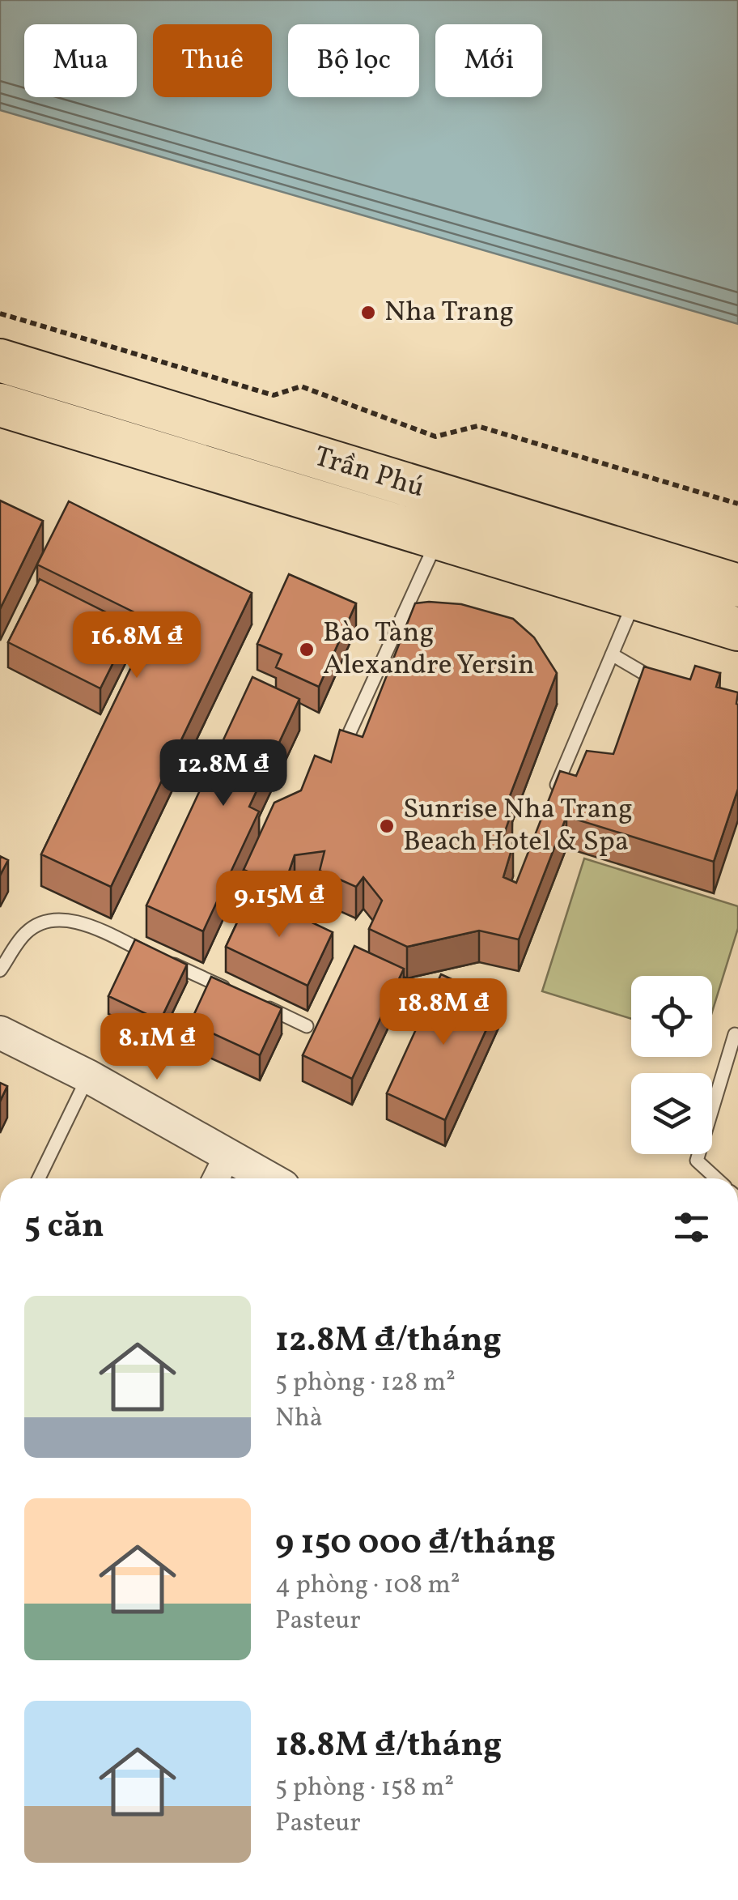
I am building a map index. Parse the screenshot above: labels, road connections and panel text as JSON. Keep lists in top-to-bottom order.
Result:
{
  "streets": {
    "main road": ["Trần Phú"]
  },
  "places": ["Nha Trang", "Bào Tàng Alexandre Yersin", "Sunrise Nha Trang Beach Hotel & Spa"],
  "page": {
    "chip": [
      "Mua",
      "Thuê",
      "Bộ lọc",
      "Mới"
    ],
    "price": [
      "16.8M ₫",
      "12.8M ₫",
      "9.15M ₫",
      "18.8M ₫",
      "8.1M ₫"
    ],
    "heading": "5 căn",
    "list": [
      {
        "name": "12.8M ₫/tháng",
        "note": "5 phòng · 128 m² · Nhà"
      },
      {
        "name": "9 150 000 ₫/tháng",
        "note": "4 phòng · 108 m² · Pasteur"
      },
      {
        "name": "18.8M ₫/tháng",
        "note": "5 phòng · 158 m² · Pasteur"
      }
    ]
  }
}
